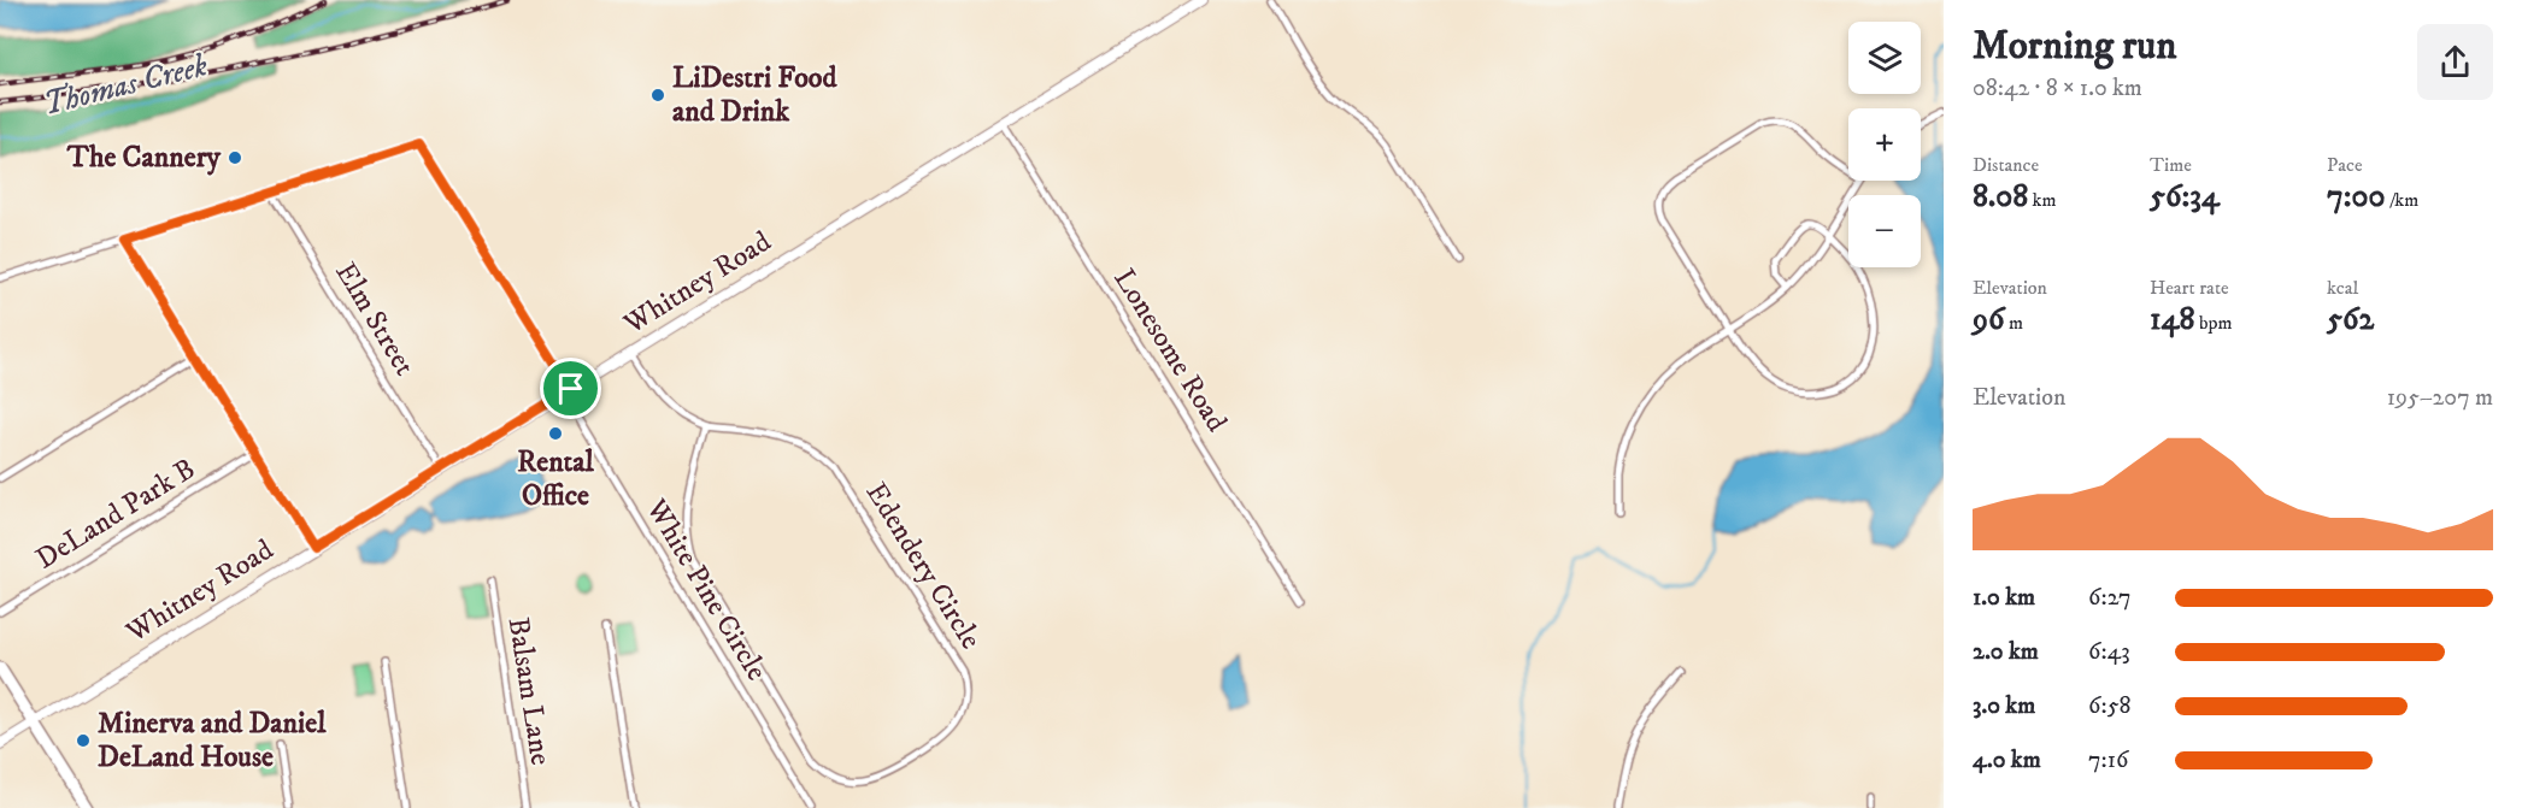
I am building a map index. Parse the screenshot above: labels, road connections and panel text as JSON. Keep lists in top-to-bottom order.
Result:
{
  "streets": {
    "main road": ["Whitney Road"],
    "street": [
      "Elm Street",
      "Lonesome Road",
      "DeLand Park B",
      "Edendery Circle",
      "White Pine Circle",
      "Balsam Lane"
    ]
  },
  "crossings": [
    ["Whitney Road", "Elm Street"],
    ["Whitney Road", "Lonesome Road"],
    ["Whitney Road", "Edendery Circle"],
    ["Whitney Road", "White Pine Circle"],
    ["Elm Street", "White Pine Circle"]
  ],
  "water": ["Thomas Creek"],
  "places": [
    "LiDestri Food and Drink",
    "The Cannery",
    "Rental Office",
    "Minerva and Daniel DeLand House"
  ],
  "page": {
    "heading": ["Morning run", "08:42 · 8 × 1.0 km"],
    "map_buttons": ["+", "−"],
    "stats": [
      ["Distance", "8.08 km"],
      ["Time", "56:34"],
      ["Pace", "7:00 /km"],
      ["Elevation", "96 m"],
      ["Heart rate", "148 bpm"],
      ["kcal", "562"]
    ],
    "chart": ["Elevation", "195–207 m"],
    "list": [
      {
        "name": "1.0 km",
        "note": "6:27"
      },
      {
        "name": "2.0 km",
        "note": "6:43"
      },
      {
        "name": "3.0 km",
        "note": "6:58"
      },
      {
        "name": "4.0 km",
        "note": "7:16"
      }
    ]
  }
}
